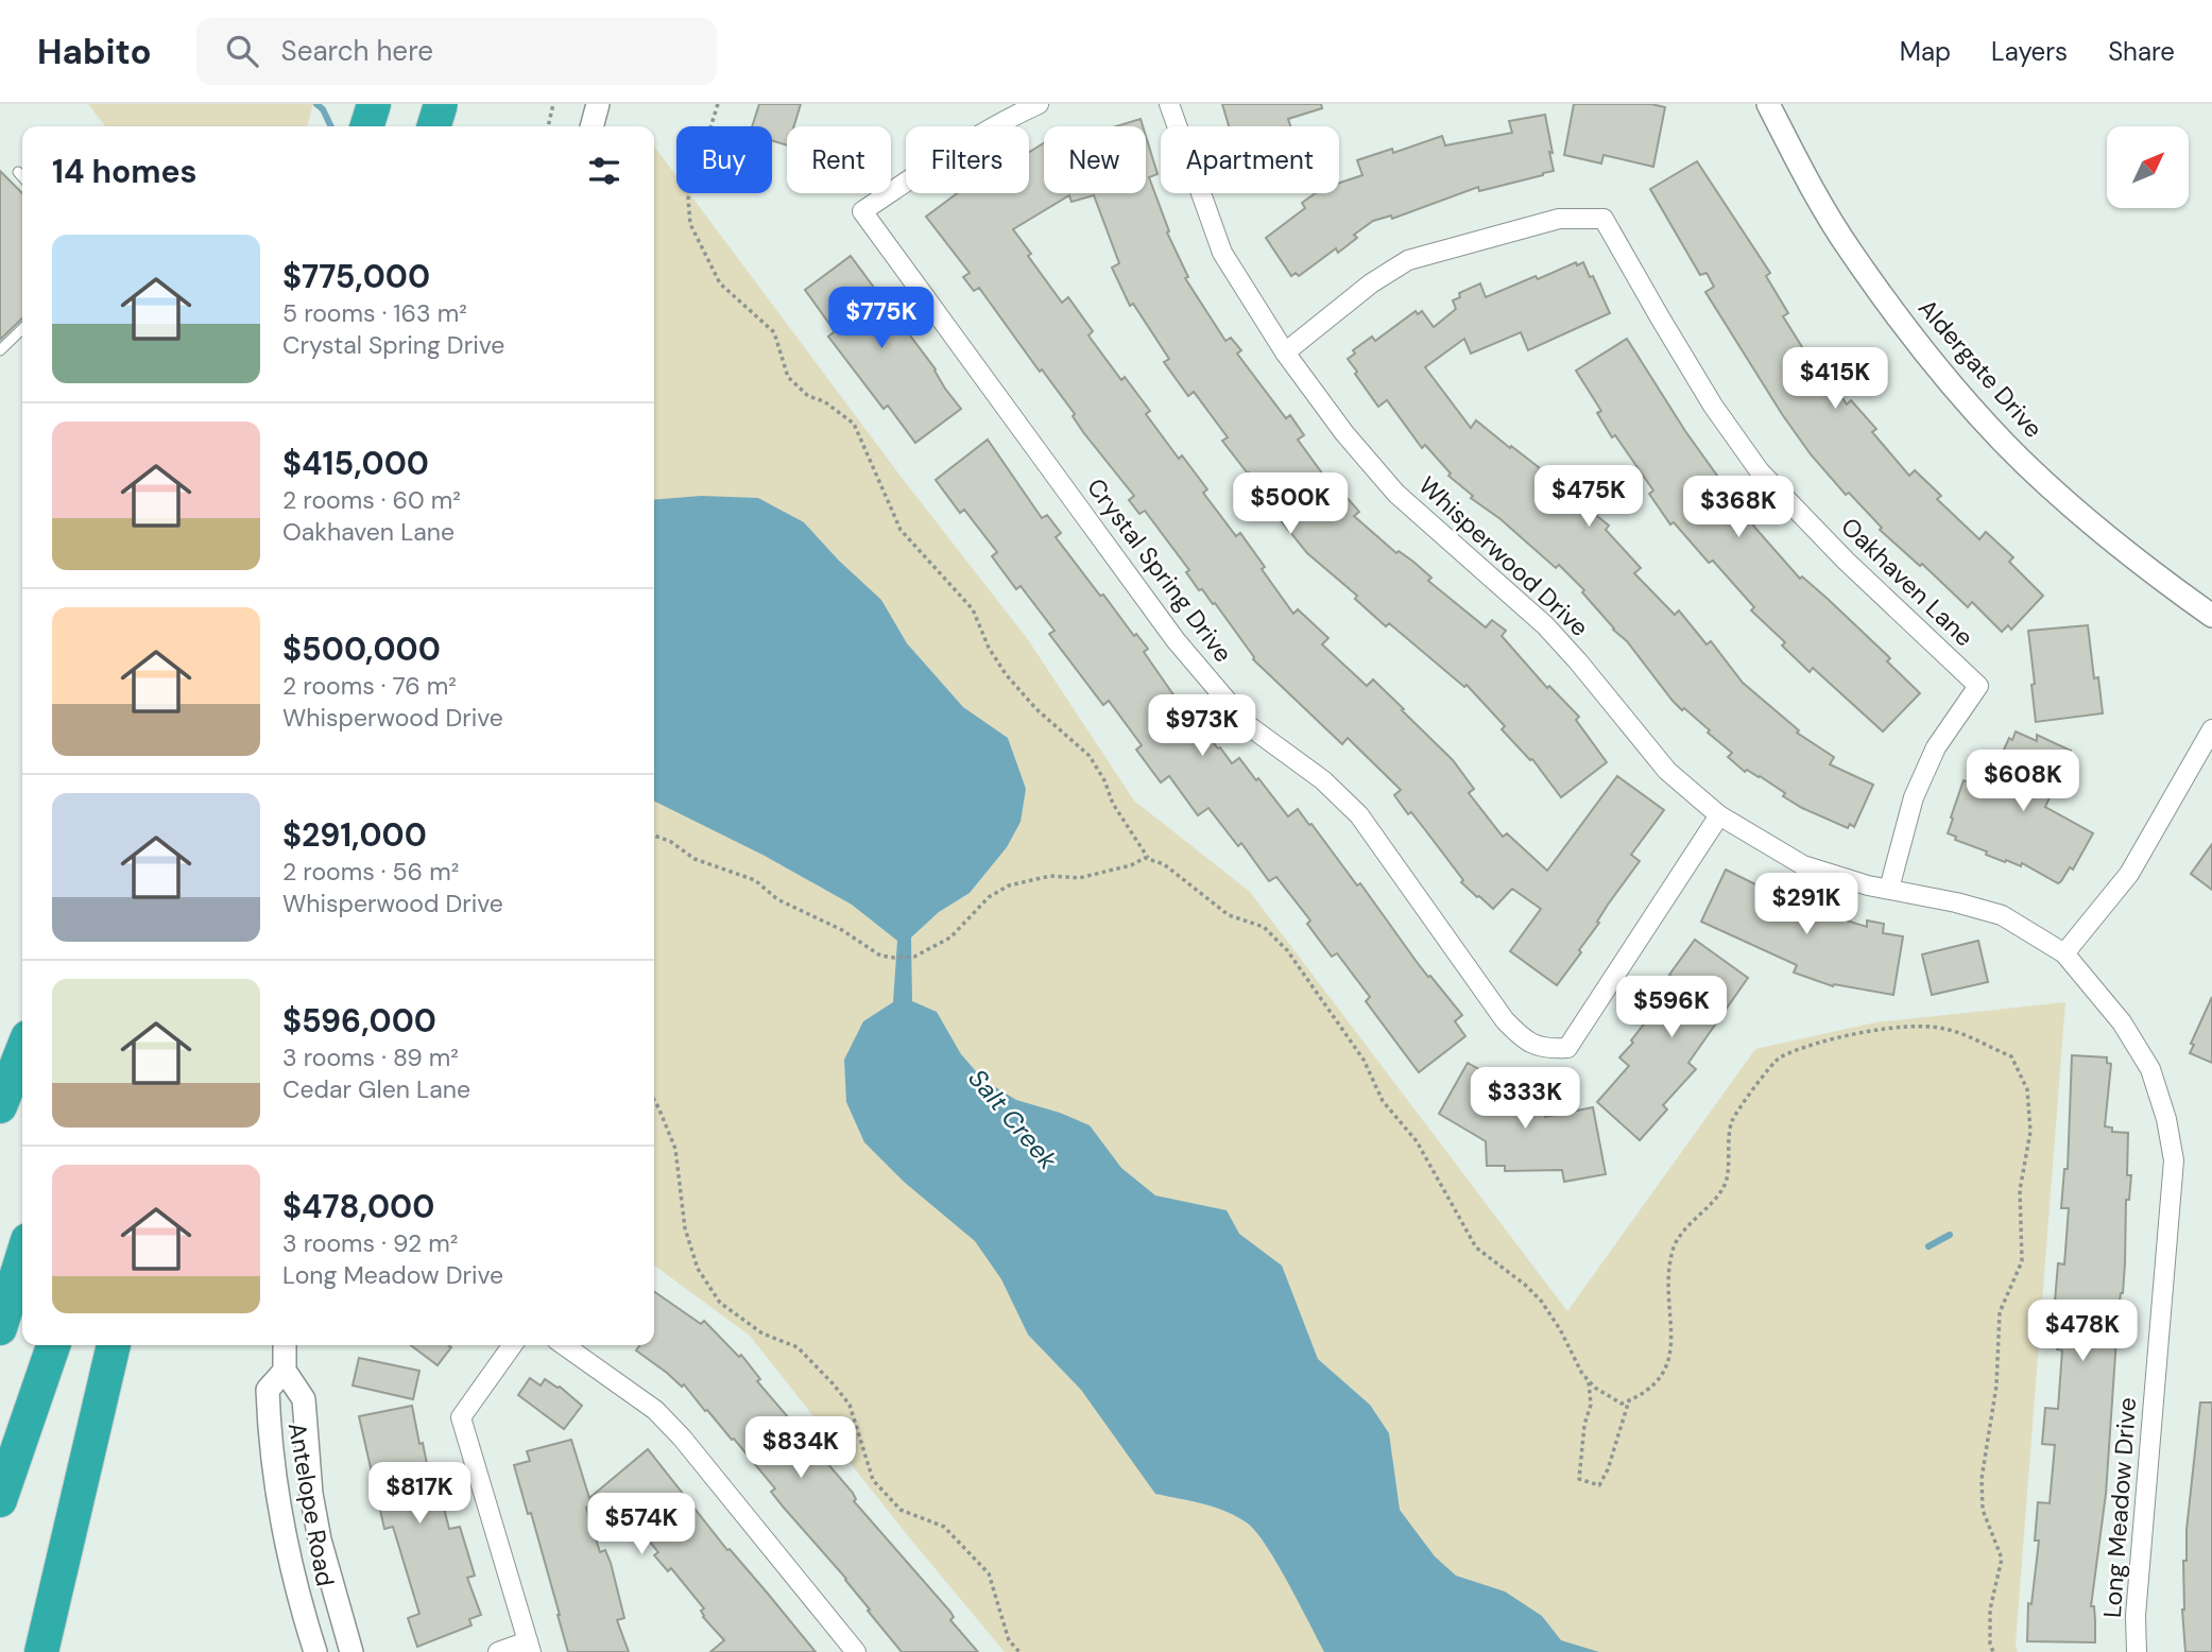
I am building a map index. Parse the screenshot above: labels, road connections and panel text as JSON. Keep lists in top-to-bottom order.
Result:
{
  "streets": {
    "street": [
      "Aldergate Drive",
      "Whisperwood Drive",
      "Crystal Spring Drive",
      "Oakhaven Lane",
      "Antelope Road",
      "Long Meadow Drive"
    ]
  },
  "crossings": [
    ["Whisperwood Drive", "Crystal Spring Drive"],
    ["Whisperwood Drive", "Oakhaven Lane"],
    ["Whisperwood Drive", "Long Meadow Drive"]
  ],
  "water": ["Salt Creek"],
  "north": "top right",
  "page": {
    "header": "Habito",
    "search": "Search here",
    "nav": ["Map", "Layers", "Share"],
    "chip": [
      "Buy",
      "Rent",
      "Filters",
      "New",
      "Apartment"
    ],
    "heading": "14 homes",
    "list": [
      {
        "name": "$775,000",
        "note": "5 rooms · 163 m² · Crystal Spring Drive"
      },
      {
        "name": "$415,000",
        "note": "2 rooms · 60 m² · Oakhaven Lane"
      },
      {
        "name": "$500,000",
        "note": "2 rooms · 76 m² · Whisperwood Drive"
      },
      {
        "name": "$291,000",
        "note": "2 rooms · 56 m² · Whisperwood Drive"
      },
      {
        "name": "$596,000",
        "note": "3 rooms · 89 m² · Cedar Glen Lane"
      },
      {
        "name": "$478,000",
        "note": "3 rooms · 92 m² · Long Meadow Drive"
      }
    ],
    "price": [
      "$775K",
      "$415K",
      "$475K",
      "$500K",
      "$368K",
      "$973K",
      "$608K",
      "$291K",
      "$596K",
      "$333K",
      "$478K",
      "$834K",
      "$817K",
      "$574K"
    ]
  }
}
